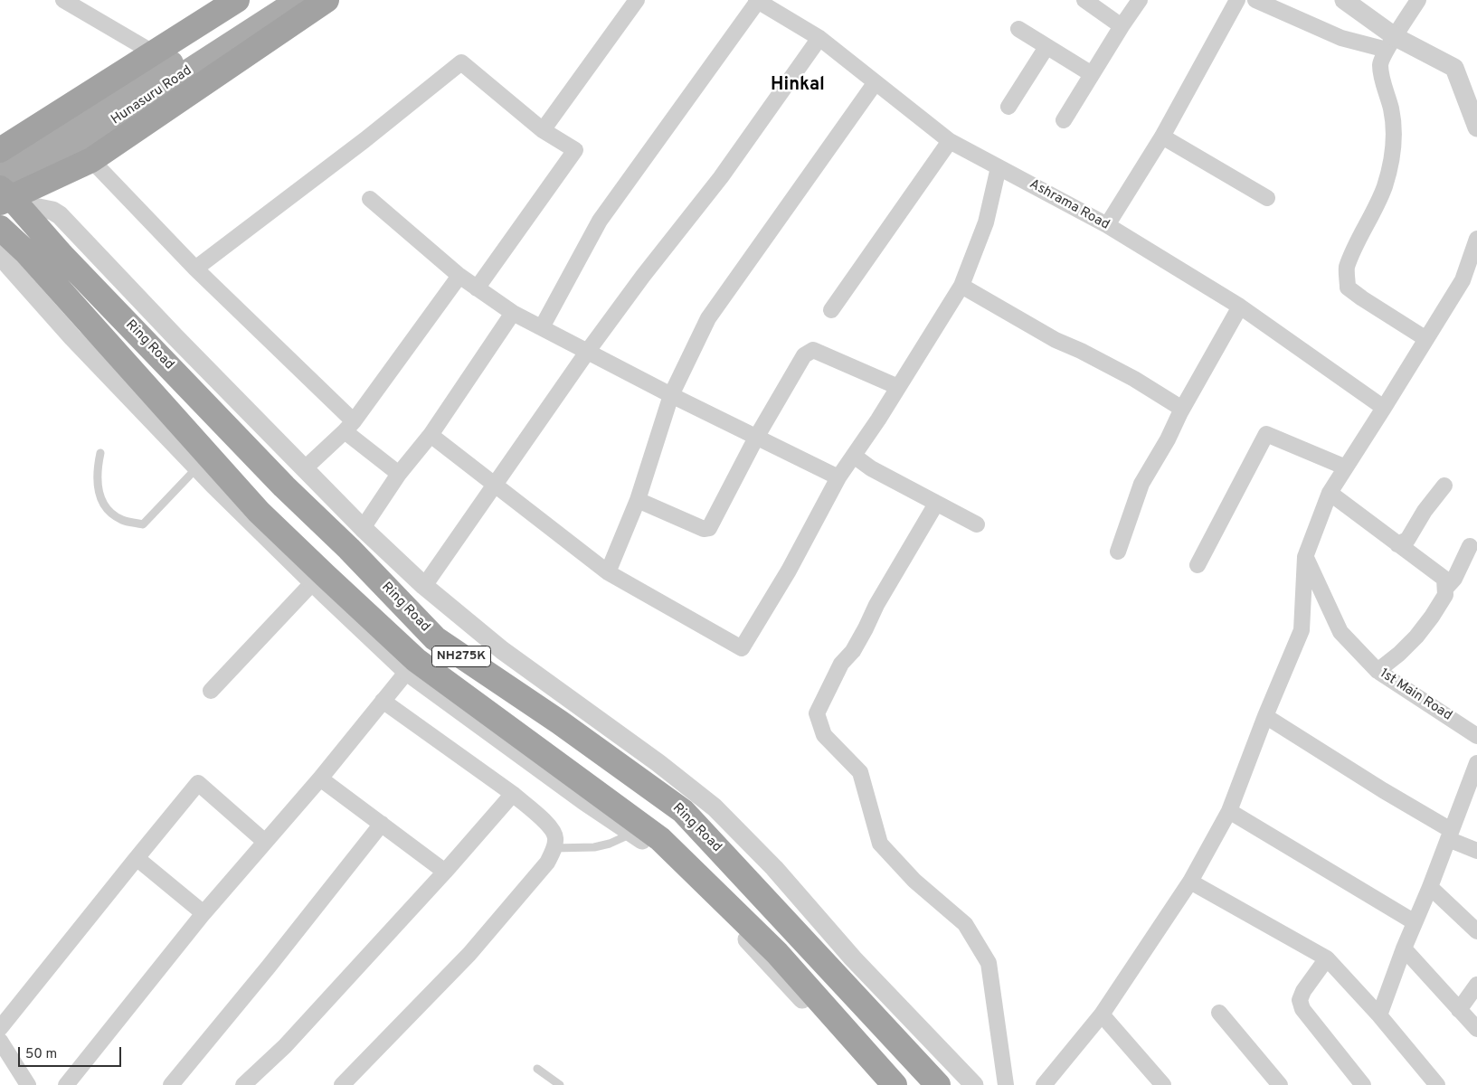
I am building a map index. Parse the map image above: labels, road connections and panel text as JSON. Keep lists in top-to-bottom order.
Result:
{
  "streets": {
    "highway": ["Ring Road", "NH275K"],
    "main road": ["Hunasuru Road"],
    "street": ["Ashrama Road", "1st Main Road"]
  },
  "crossings": [
    ["Hunasuru Road", "Ring Road"]
  ],
  "districts": ["Hinkal"],
  "scale_bar": "50 m"
}
